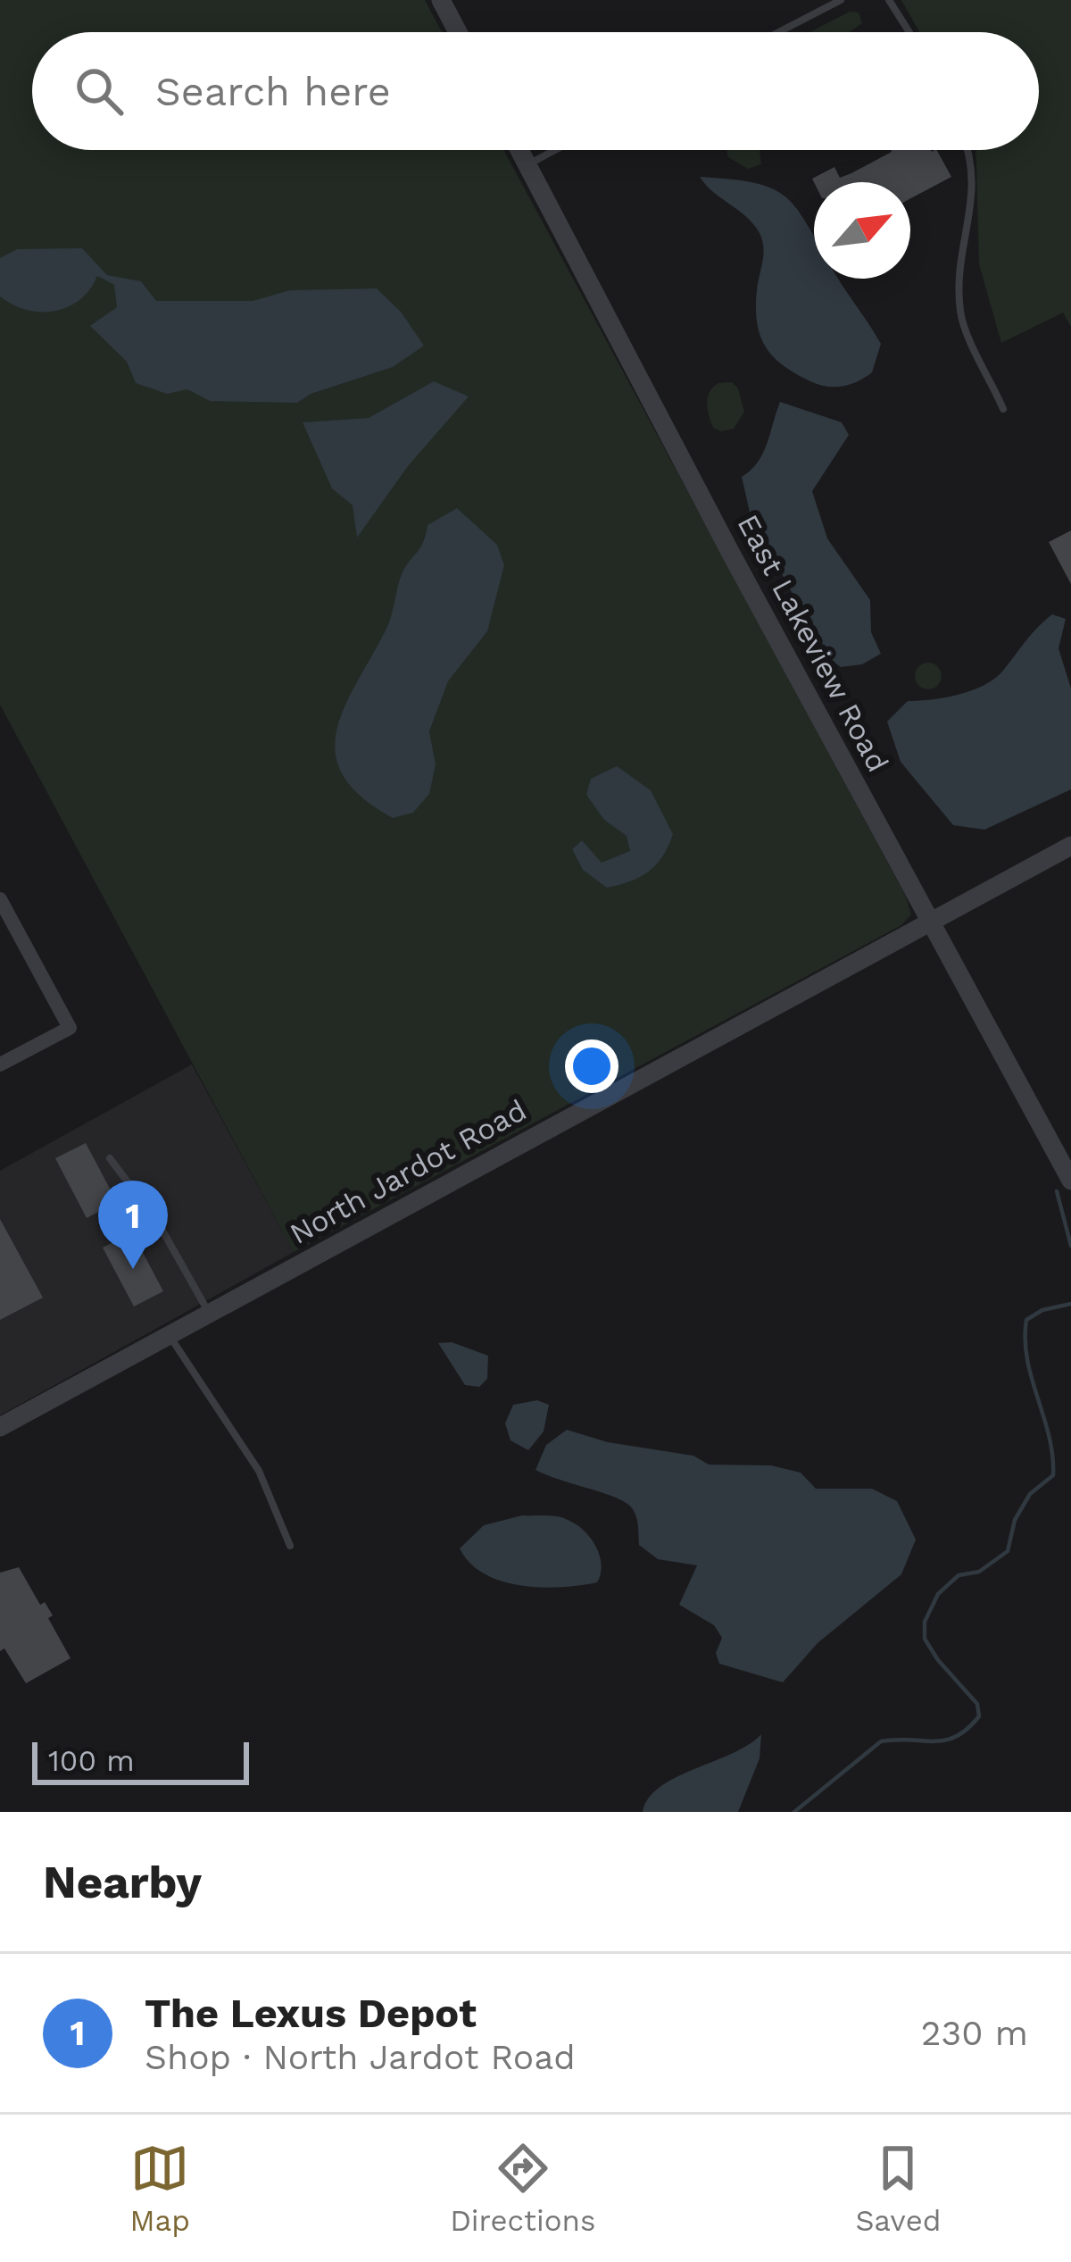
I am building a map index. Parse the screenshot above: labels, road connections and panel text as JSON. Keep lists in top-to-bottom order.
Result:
{
  "streets": {
    "street": ["East Lakeview Road", "North Jardot Road"]
  },
  "crossings": [
    ["East Lakeview Road", "North Jardot Road"]
  ],
  "scale_bar": "100 m",
  "north": "top right",
  "page": {
    "search": "Search here",
    "pins": "1",
    "scale": "100 m",
    "heading": "Nearby",
    "list": [
      {
        "mark": "1",
        "name": "The Lexus Depot",
        "note": "Shop · North Jardot Road",
        "value": "230 m"
      }
    ],
    "nav": ["Map", "Directions", "Saved"]
  }
}
